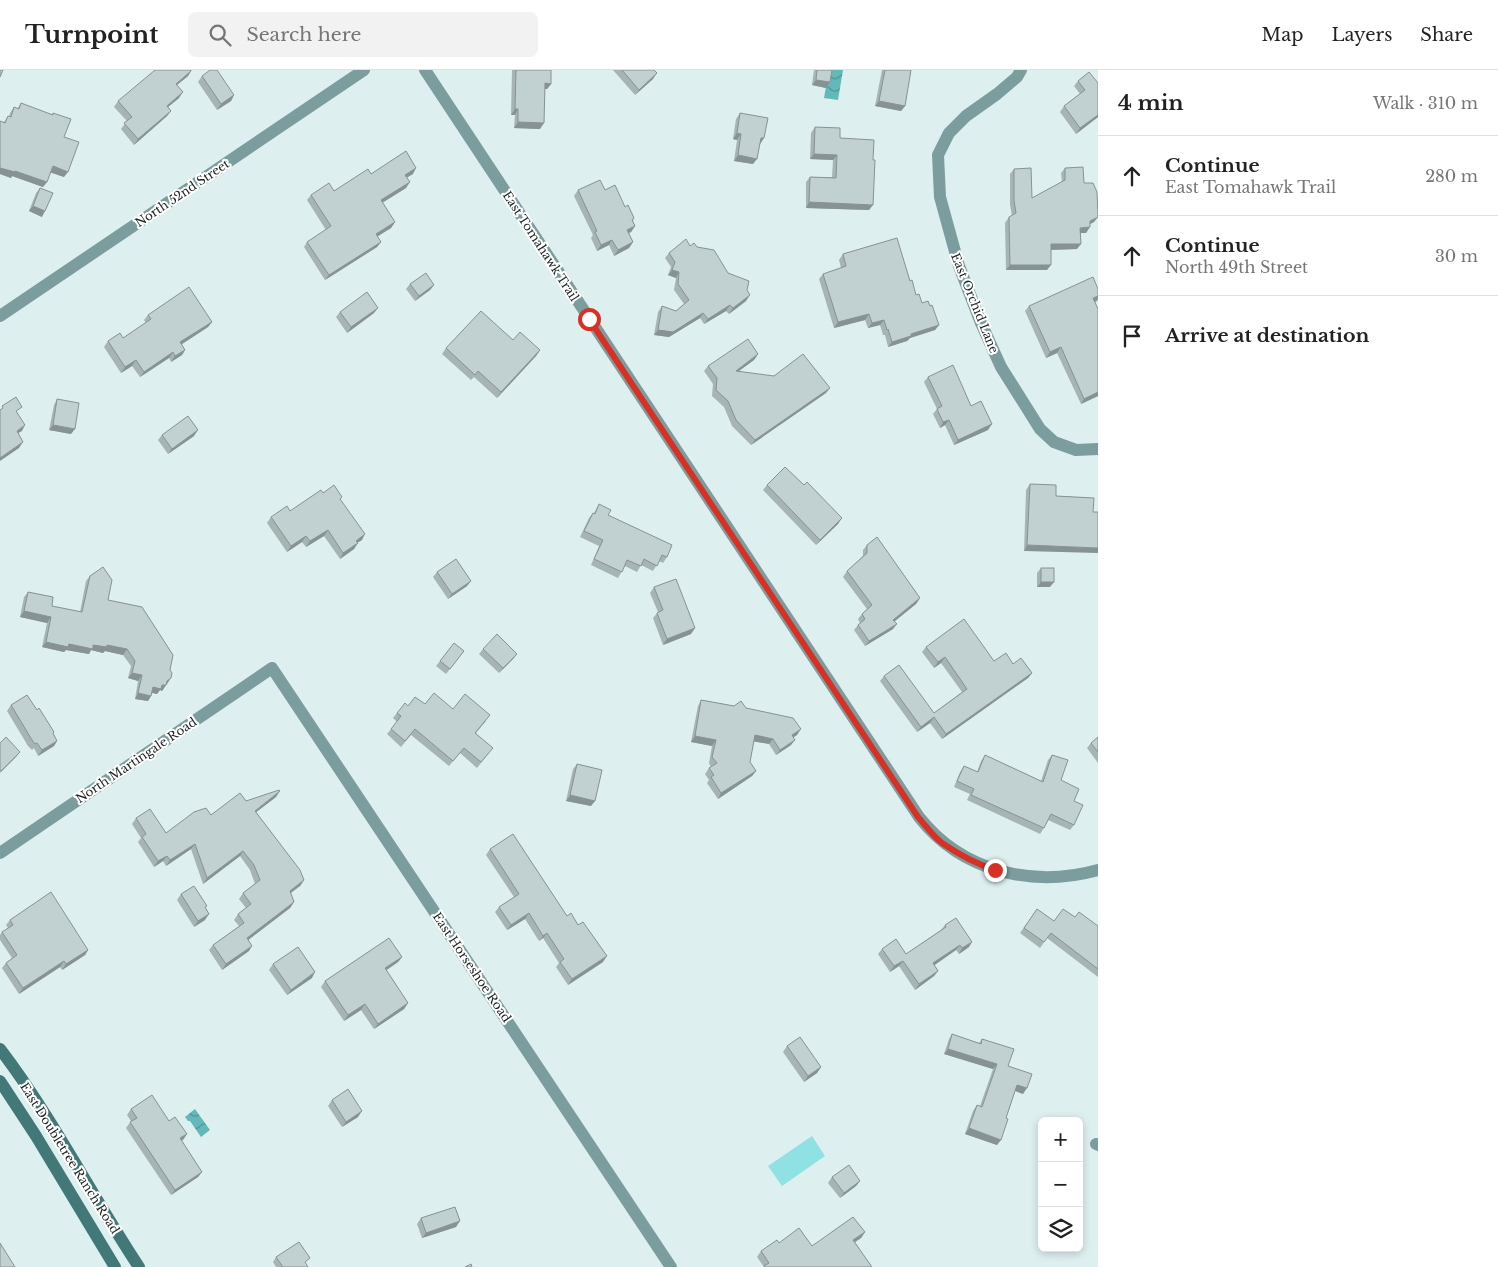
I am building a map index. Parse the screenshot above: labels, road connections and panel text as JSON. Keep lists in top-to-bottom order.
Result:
{
  "streets": {
    "main road": ["East Doubletree Ranch Road"],
    "street": [
      "North 52nd Street",
      "East Tomahawk Trail",
      "East Orchid Lane",
      "North Martingale Road",
      "East Horseshoe Road"
    ]
  },
  "crossings": [
    ["North Martingale Road", "East Horseshoe Road"]
  ],
  "page": {
    "header": "Turnpoint",
    "search": "Search here",
    "nav": ["Map", "Layers", "Share"],
    "heading": ["4 min", "Walk · 310 m"],
    "list": [
      ["Continue", "East Tomahawk Trail", "280 m"],
      ["Continue", "North 49th Street", "30 m"],
      "Arrive at destination"
    ],
    "map_buttons": ["+", "−"]
  }
}
